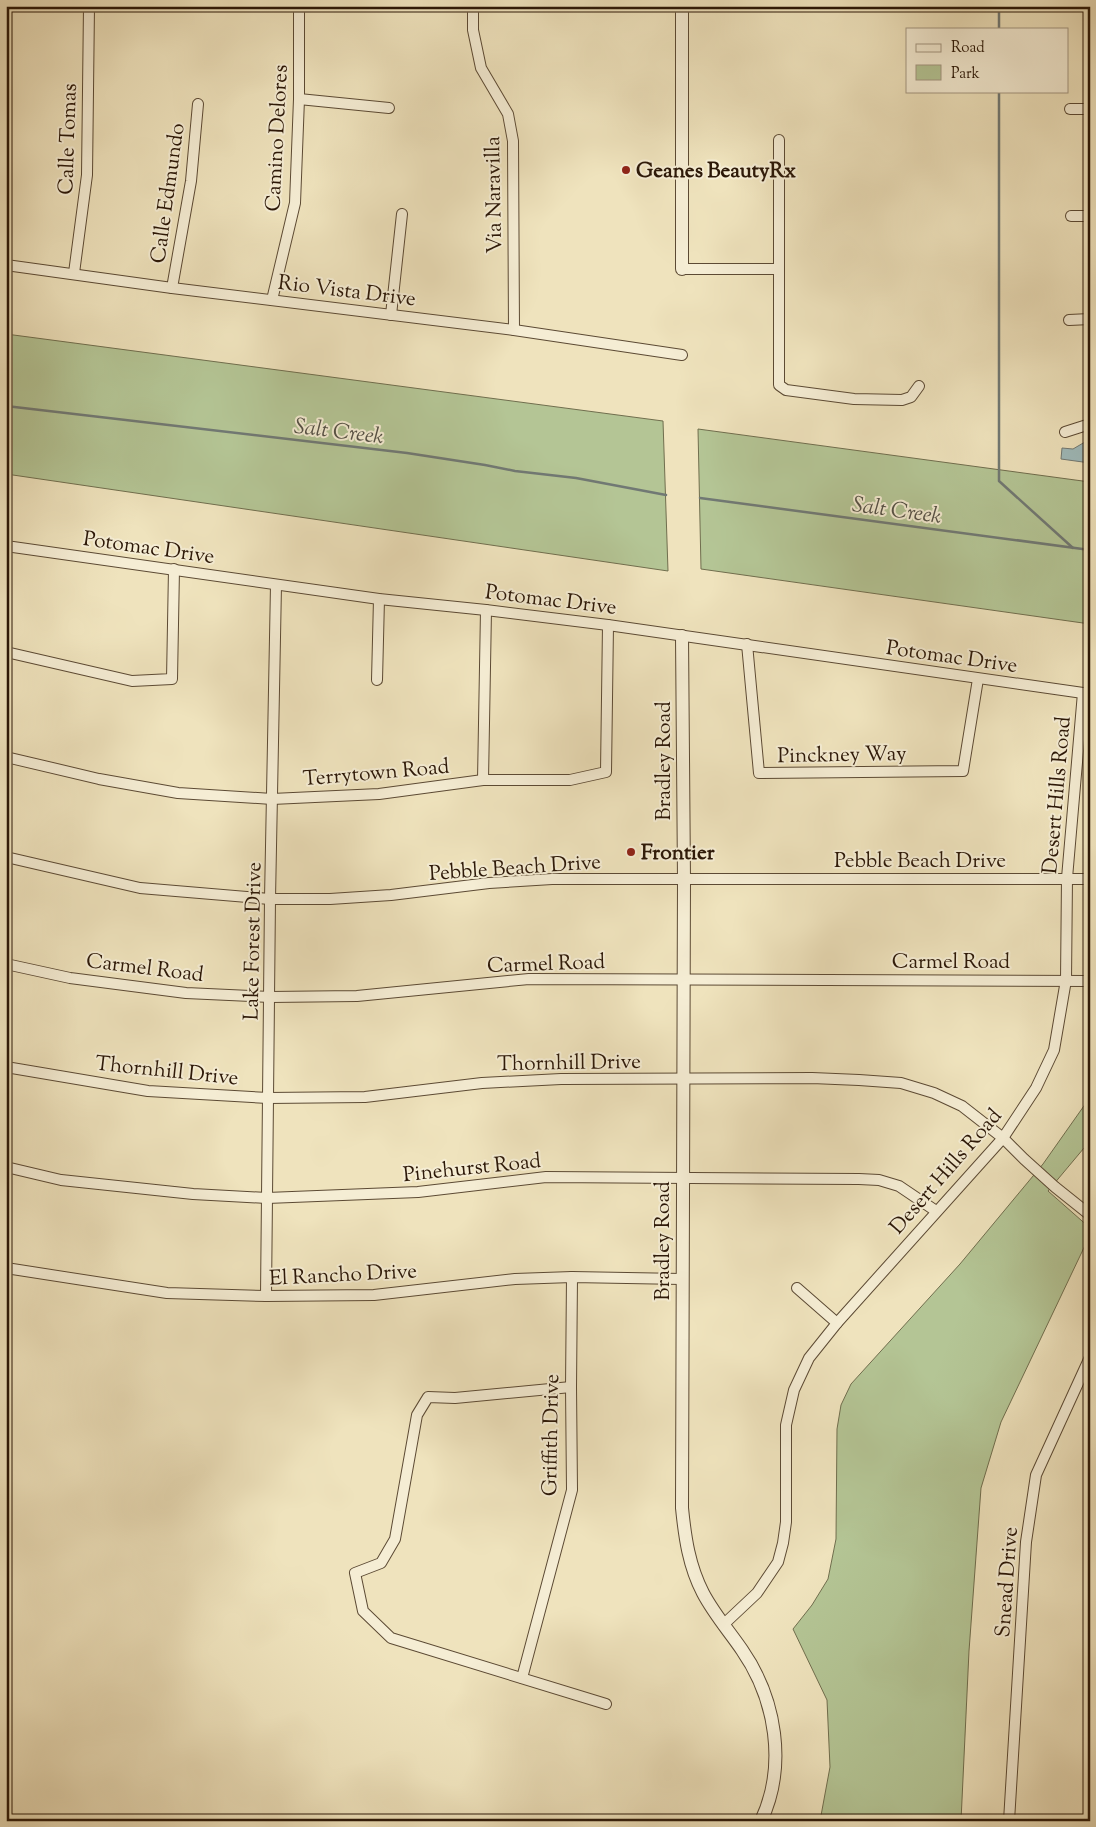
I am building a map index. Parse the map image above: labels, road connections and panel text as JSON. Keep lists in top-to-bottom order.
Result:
{
  "streets": {
    "street": [
      "Camino Delores",
      "Calle Tomas",
      "Calle Edmundo",
      "Via Naravilla",
      "Rio Vista Drive",
      "Potomac Drive",
      "Pinckney Way",
      "Bradley Road",
      "Terrytown Road",
      "Desert Hills Road",
      "Pebble Beach Drive",
      "Lake Forest Drive",
      "Carmel Road",
      "Thornhill Drive",
      "Pinehurst Road",
      "El Rancho Drive",
      "Griffith Drive",
      "Snead Drive"
    ]
  },
  "crossings": [
    ["Camino Delores", "Rio Vista Drive"],
    ["Calle Tomas", "Rio Vista Drive"],
    ["Calle Edmundo", "Rio Vista Drive"],
    ["Via Naravilla", "Rio Vista Drive"],
    ["Potomac Drive", "Pinckney Way"],
    ["Potomac Drive", "Bradley Road"],
    ["Potomac Drive", "Terrytown Road"],
    ["Potomac Drive", "Desert Hills Road"],
    ["Potomac Drive", "Lake Forest Drive"],
    ["Bradley Road", "Desert Hills Road"],
    ["Bradley Road", "Pebble Beach Drive"],
    ["Bradley Road", "Carmel Road"],
    ["Bradley Road", "Thornhill Drive"],
    ["Bradley Road", "Pinehurst Road"],
    ["Bradley Road", "El Rancho Drive"],
    ["Terrytown Road", "Lake Forest Drive"],
    ["Desert Hills Road", "Pebble Beach Drive"],
    ["Desert Hills Road", "Carmel Road"],
    ["Desert Hills Road", "Thornhill Drive"],
    ["Desert Hills Road", "Pinehurst Road"],
    ["Pebble Beach Drive", "Lake Forest Drive"],
    ["Lake Forest Drive", "Carmel Road"],
    ["Lake Forest Drive", "Thornhill Drive"],
    ["Lake Forest Drive", "Pinehurst Road"],
    ["Lake Forest Drive", "El Rancho Drive"],
    ["El Rancho Drive", "Griffith Drive"]
  ],
  "water": ["Salt Creek"],
  "places": ["Geanes BeautyRx", "Frontier"],
  "legend": ["Road", "Park"]
}
